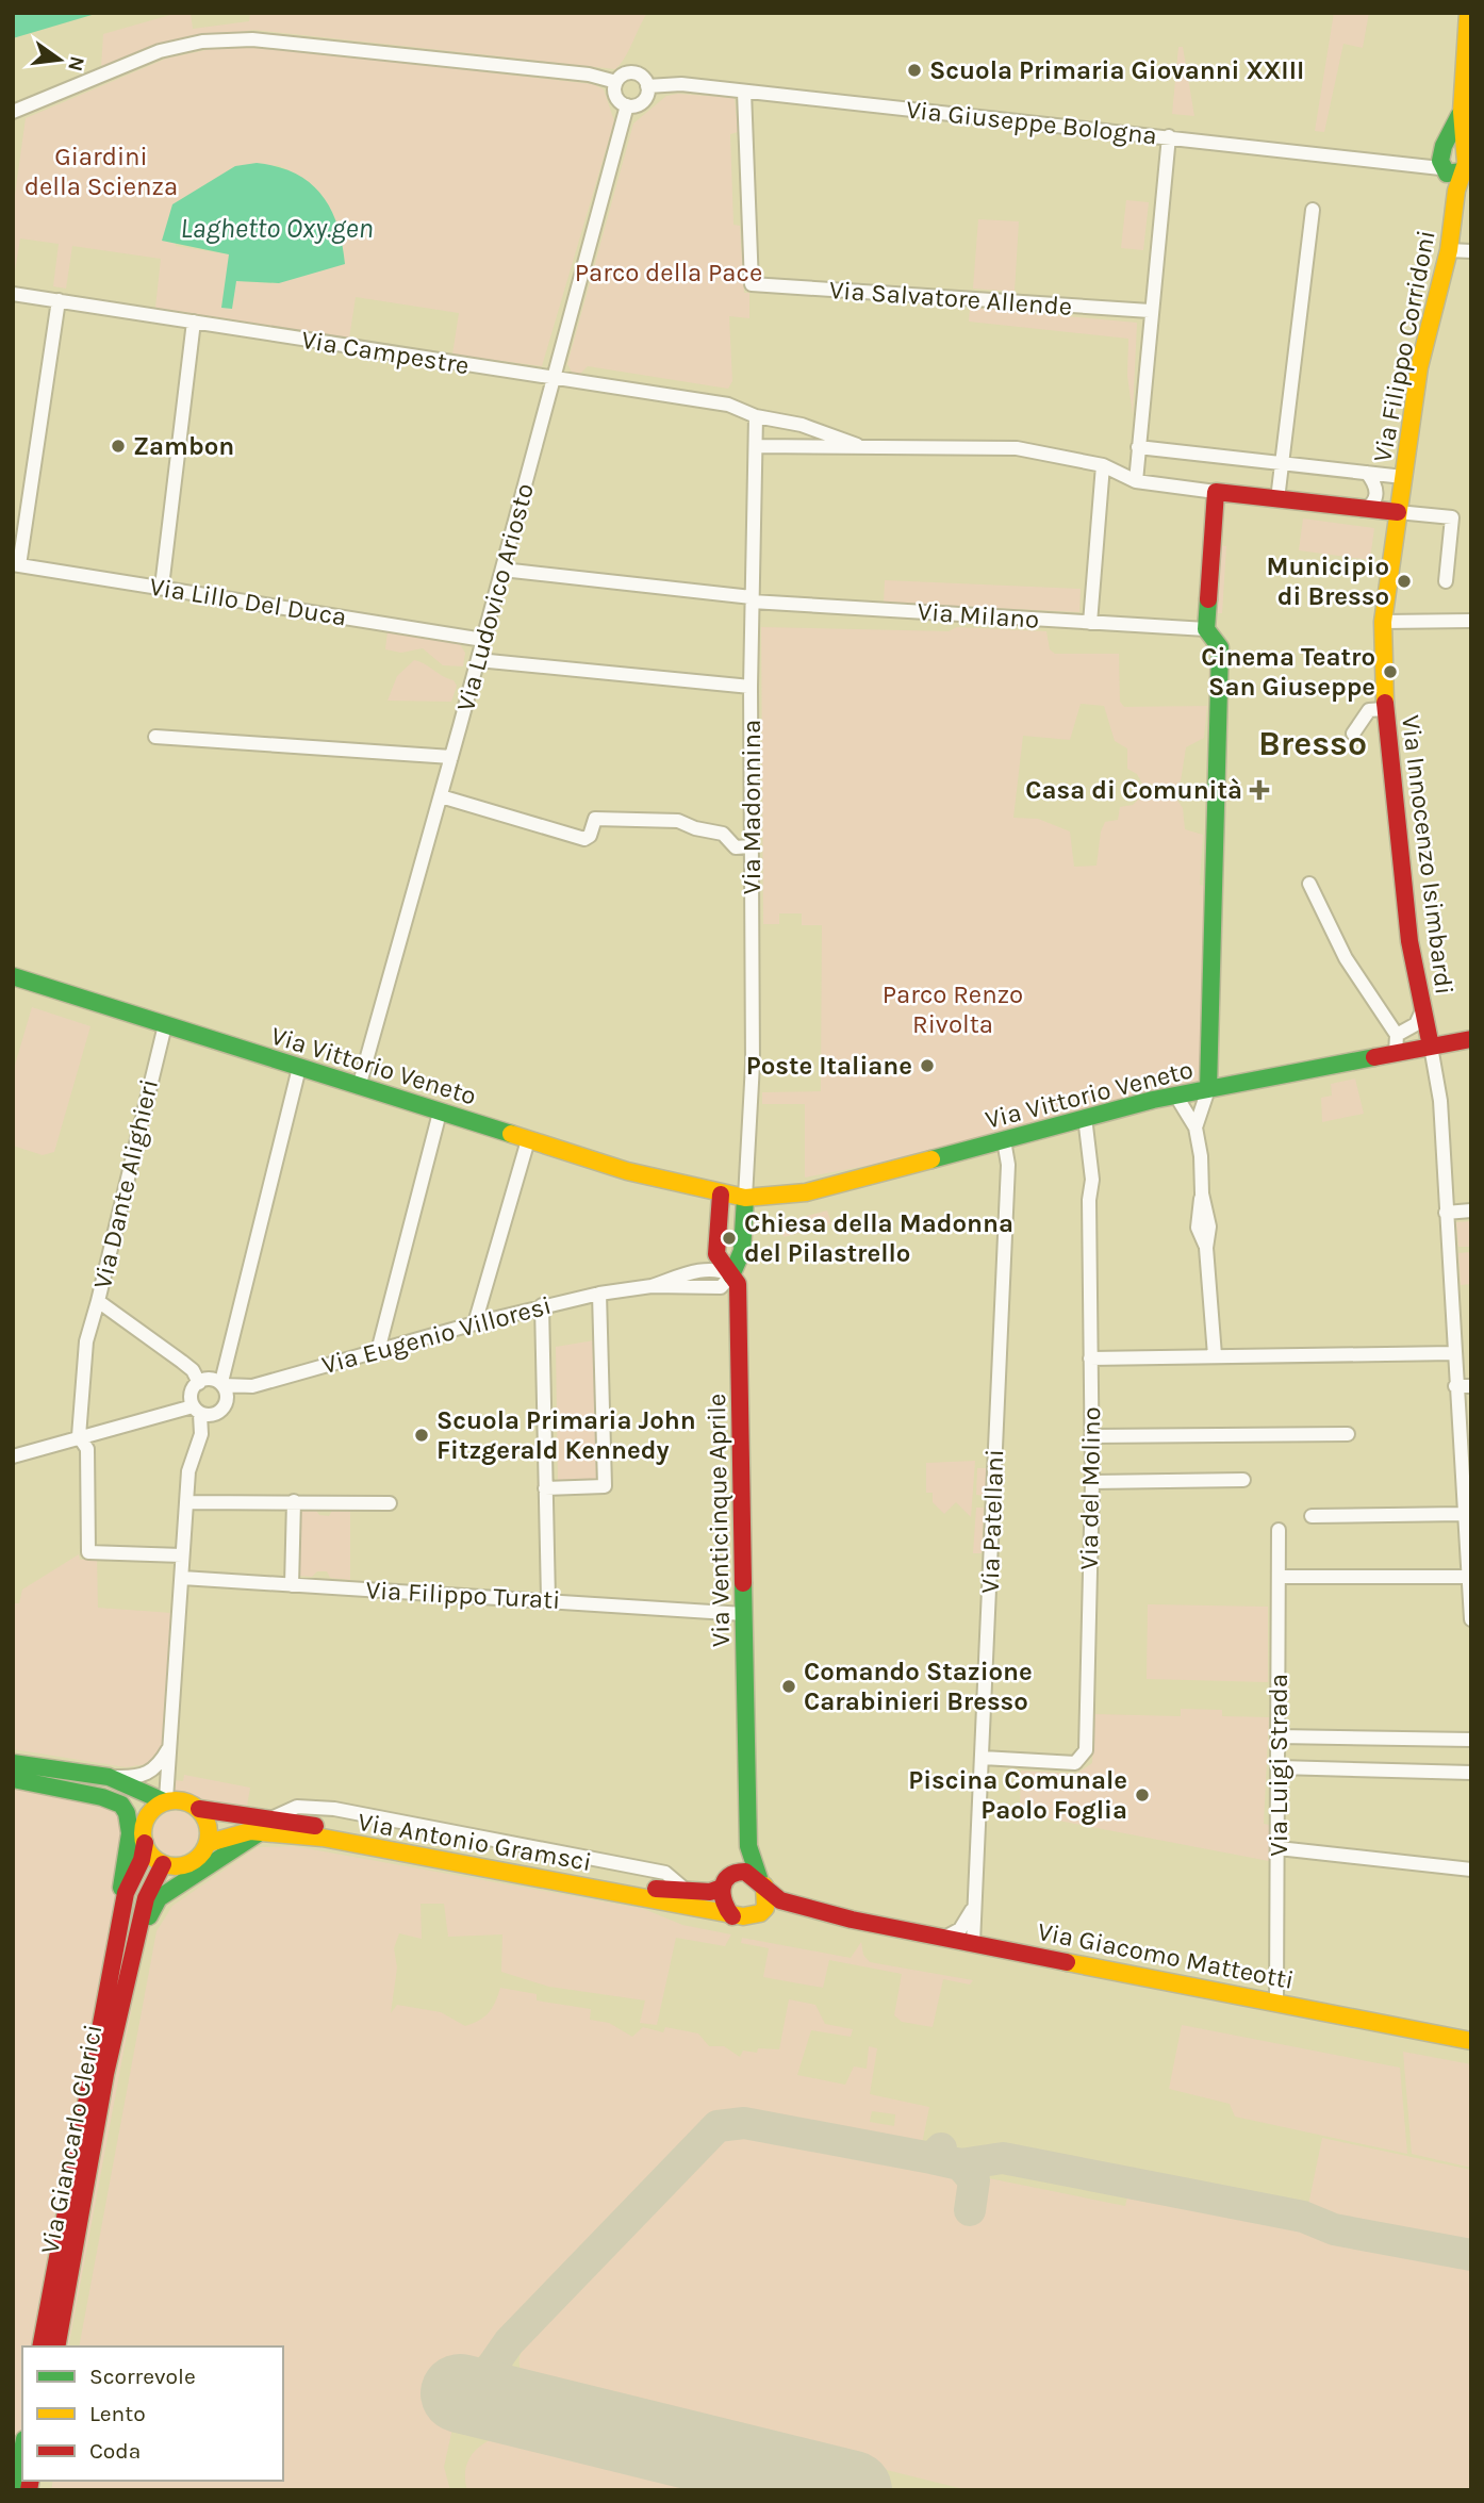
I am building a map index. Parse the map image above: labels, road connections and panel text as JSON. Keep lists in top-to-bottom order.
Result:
{
  "streets": {
    "street": [
      "Via Giuseppe Bologna",
      "Via Salvatore Allende",
      "Via Filippo Corridoni",
      "Via Campestre",
      "Via Ludovico Ariosto",
      "Via Lillo Del Duca",
      "Via Milano",
      "Via Madonnina",
      "Via Innocenzo Isimbardi",
      "Via Vittorio Veneto",
      "Via Dante Alighieri",
      "Via Eugenio Villoresi",
      "Via del Molino",
      "Via Venticinque Aprile",
      "Via Patellani",
      "Via Filippo Turati",
      "Via Luigi Strada",
      "Via Antonio Gramsci",
      "Via Giacomo Matteotti",
      "Via Giancarlo Clerici"
    ]
  },
  "crossings": [
    ["Via Giuseppe Bologna", "Via Salvatore Allende"],
    ["Via Giuseppe Bologna", "Via Filippo Corridoni"],
    ["Via Giuseppe Bologna", "Via Ludovico Ariosto"],
    ["Via Filippo Corridoni", "Via Innocenzo Isimbardi"],
    ["Via Campestre", "Via Ludovico Ariosto"],
    ["Via Campestre", "Via Madonnina"],
    ["Via Ludovico Ariosto", "Via Lillo Del Duca"],
    ["Via Ludovico Ariosto", "Via Milano"],
    ["Via Ludovico Ariosto", "Via Vittorio Veneto"],
    ["Via Milano", "Via Madonnina"],
    ["Via Madonnina", "Via Vittorio Veneto"],
    ["Via Madonnina", "Via Venticinque Aprile"],
    ["Via Innocenzo Isimbardi", "Via Vittorio Veneto"],
    ["Via Vittorio Veneto", "Via Dante Alighieri"],
    ["Via Vittorio Veneto", "Via del Molino"],
    ["Via Vittorio Veneto", "Via Venticinque Aprile"],
    ["Via Vittorio Veneto", "Via Patellani"],
    ["Via Dante Alighieri", "Via Eugenio Villoresi"],
    ["Via Eugenio Villoresi", "Via Venticinque Aprile"],
    ["Via del Molino", "Via Patellani"],
    ["Via Venticinque Aprile", "Via Filippo Turati"],
    ["Via Venticinque Aprile", "Via Antonio Gramsci"],
    ["Via Venticinque Aprile", "Via Giacomo Matteotti"],
    ["Via Patellani", "Via Giacomo Matteotti"],
    ["Via Luigi Strada", "Via Giacomo Matteotti"],
    ["Via Antonio Gramsci", "Via Giacomo Matteotti"],
    ["Via Antonio Gramsci", "Via Giancarlo Clerici"]
  ],
  "districts": ["Bresso"],
  "water": ["Laghetto Oxy.gen"],
  "parks": ["Giardini della Scienza", "Parco della Pace", "Parco Renzo Rivolta"],
  "places": {
    "other": [
      "Scuola Primaria Giovanni XXIII",
      "Zambon",
      "Municipio di Bresso",
      "Cinema Teatro San Giuseppe",
      "Poste Italiane",
      "Chiesa della Madonna del Pilastrello",
      "Scuola Primaria John Fitzgerald Kennedy",
      "Comando Stazione Carabinieri Bresso",
      "Piscina Comunale Paolo Foglia"
    ],
    "health": ["Casa di Comunità"]
  },
  "legend": ["Scorrevole", "Lento", "Coda"],
  "north": "right"
}
